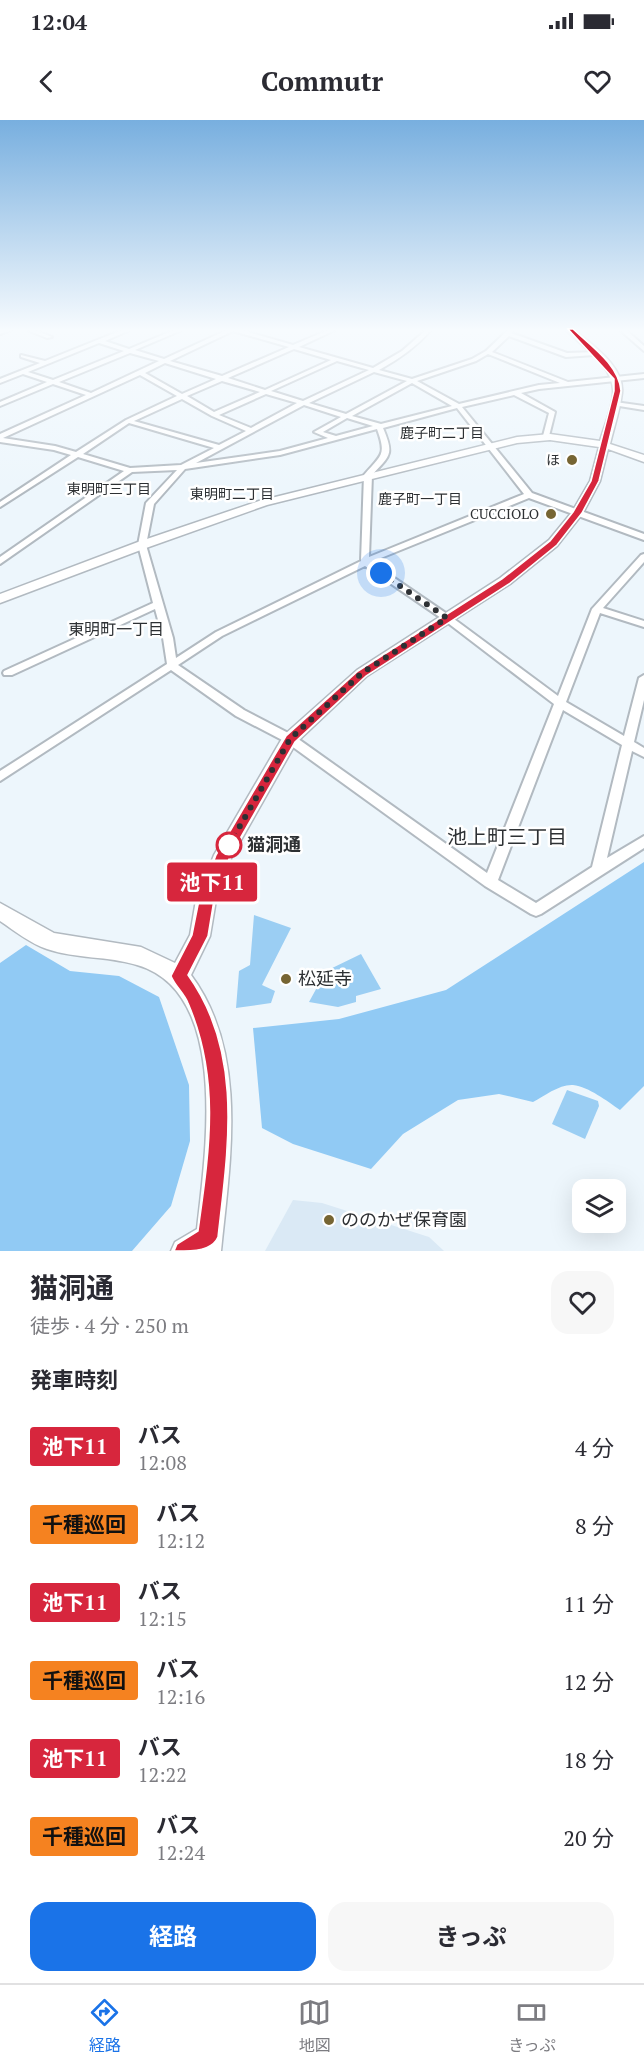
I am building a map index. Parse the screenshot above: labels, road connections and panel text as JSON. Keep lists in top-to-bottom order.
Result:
{
  "districts": [
    "鹿子町二丁目",
    "東明町三丁目",
    "東明町二丁目",
    "鹿子町一丁目",
    "東明町一丁目",
    "池上町三丁目"
  ],
  "places": [
    "ほ",
    "CUCCIOLO",
    "猫洞通",
    "松延寺",
    "ののかぜ保育園"
  ],
  "lines": ["bus line 池下11"],
  "page": {
    "status": "12:04",
    "header": "Commutr",
    "on_map": "池下11",
    "heading": [
      ["猫洞通", "徒歩 · 4 分 · 250 m"],
      "発車時刻"
    ],
    "list": [
      {
        "mark": "池下11",
        "name": "バス",
        "note": "12:08",
        "value": "4 分"
      },
      {
        "mark": "千種巡回",
        "name": "バス",
        "note": "12:12",
        "value": "8 分"
      },
      {
        "mark": "池下11",
        "name": "バス",
        "note": "12:15",
        "value": "11 分"
      },
      {
        "mark": "千種巡回",
        "name": "バス",
        "note": "12:16",
        "value": "12 分"
      },
      {
        "mark": "池下11",
        "name": "バス",
        "note": "12:22",
        "value": "18 分"
      },
      {
        "mark": "千種巡回",
        "name": "バス",
        "note": "12:24",
        "value": "20 分"
      }
    ],
    "buttons": ["経路", "きっぷ"],
    "tabs": ["経路", "地図", "きっぷ"]
  }
}
